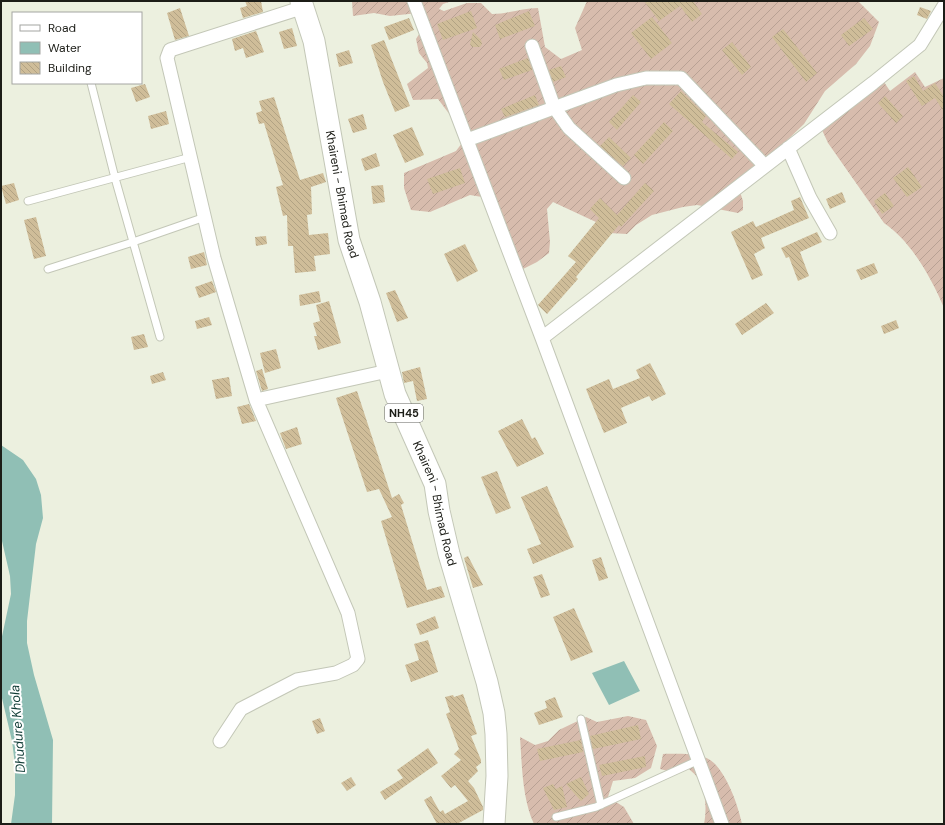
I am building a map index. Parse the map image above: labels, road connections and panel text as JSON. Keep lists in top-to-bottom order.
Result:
{
  "streets": {
    "main road": ["Khaireni - Bhimad Road", "NH45"]
  },
  "water": ["Dhudure Khola"],
  "legend": ["Road", "Water", "Building"]
}
